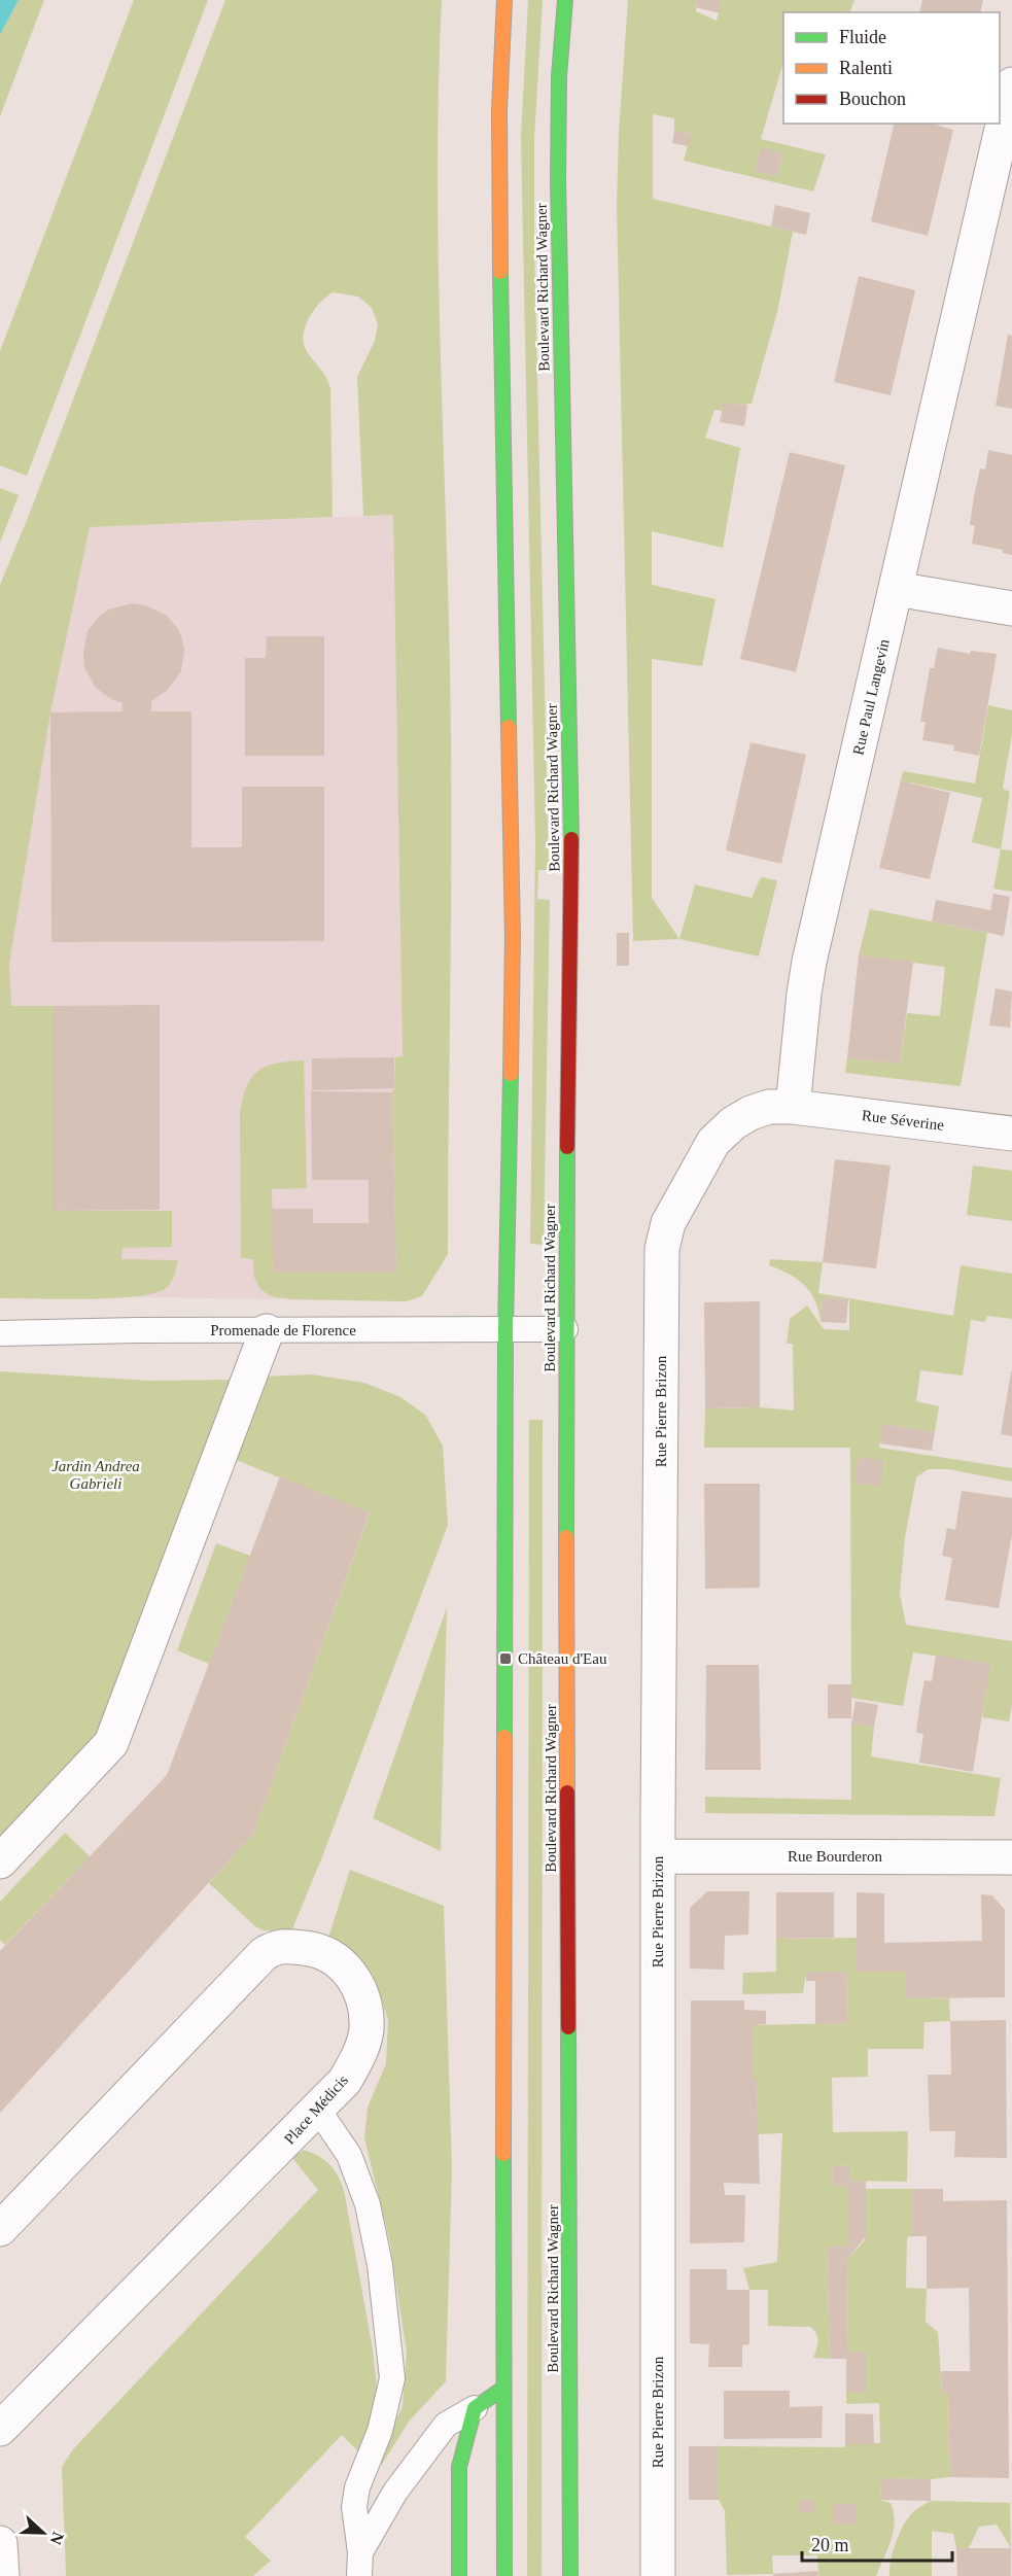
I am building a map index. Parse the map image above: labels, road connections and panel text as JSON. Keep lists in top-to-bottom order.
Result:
{
  "streets": {
    "main road": ["Boulevard Richard Wagner"],
    "street": [
      "Rue Paul Langevin",
      "Rue Séverine",
      "Rue Pierre Brizon",
      "Rue Bourderon",
      "Place Médicis"
    ],
    "lane": ["Promenade de Florence"]
  },
  "crossings": [
    ["Boulevard Richard Wagner", "Promenade de Florence"],
    ["Rue Paul Langevin", "Rue Séverine"],
    ["Rue Paul Langevin", "Rue Pierre Brizon"],
    ["Rue Séverine", "Rue Pierre Brizon"],
    ["Rue Pierre Brizon", "Rue Bourderon"]
  ],
  "parks": ["Jardin Andrea Gabrieli"],
  "places": {
    "transit": ["Château d'Eau"]
  },
  "legend": ["Fluide", "Ralenti", "Bouchon"],
  "scale_bar": "20 m",
  "north": "right"
}
